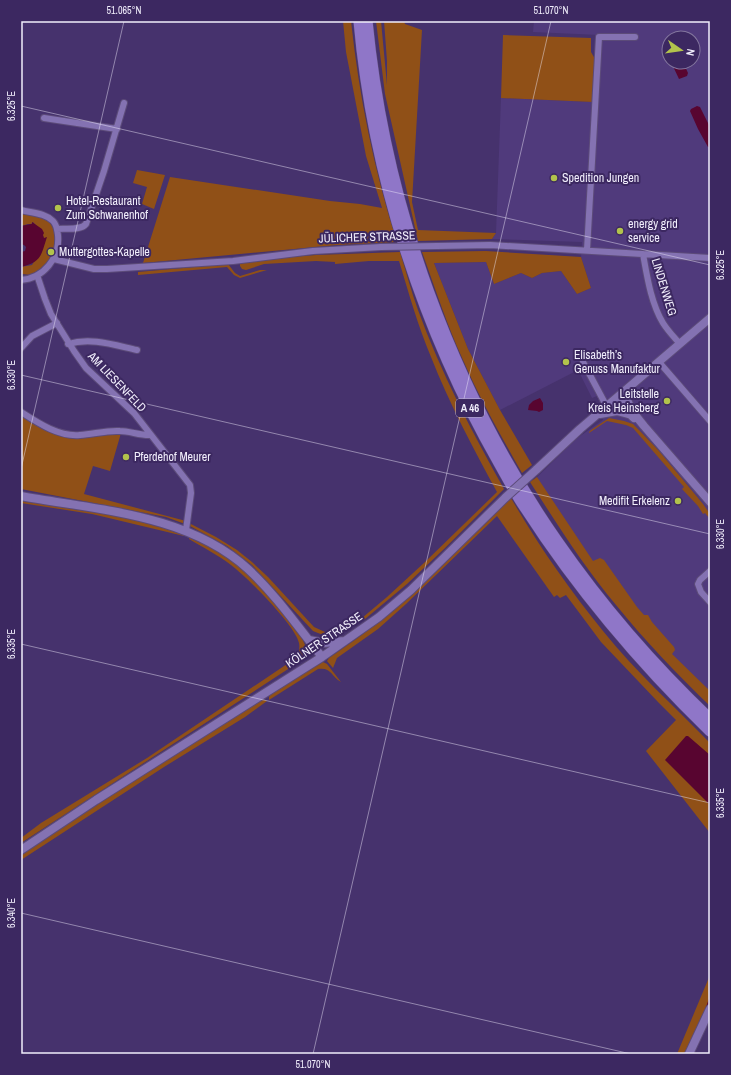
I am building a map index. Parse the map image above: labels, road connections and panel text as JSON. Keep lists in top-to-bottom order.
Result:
{
  "streets": {
    "highway": ["A 46"],
    "main road": ["KÖLNER STRASSE"],
    "street": ["JÜLICHER STRASSE", "LINDENWEG", "AM LIESENFELD"]
  },
  "crossings": [
    ["JÜLICHER STRASSE", "LINDENWEG"],
    ["LINDENWEG", "KÖLNER STRASSE"]
  ],
  "places": [
    "Spedition Jungen",
    "Hotel-Restaurant Zum Schwanenhof",
    "energy grid service",
    "Muttergottes-Kapelle",
    "Elisabeth’s Genuss Manufaktur",
    "Leitstelle Kreis Heinsberg",
    "Pferdehof Meurer",
    "Medifit Erkelenz"
  ],
  "north": "right",
  "coordinates": [
    "51.065°N",
    "51.070°N",
    "6.325°E",
    "6.330°E",
    "6.335°E",
    "6.340°E"
  ]
}
